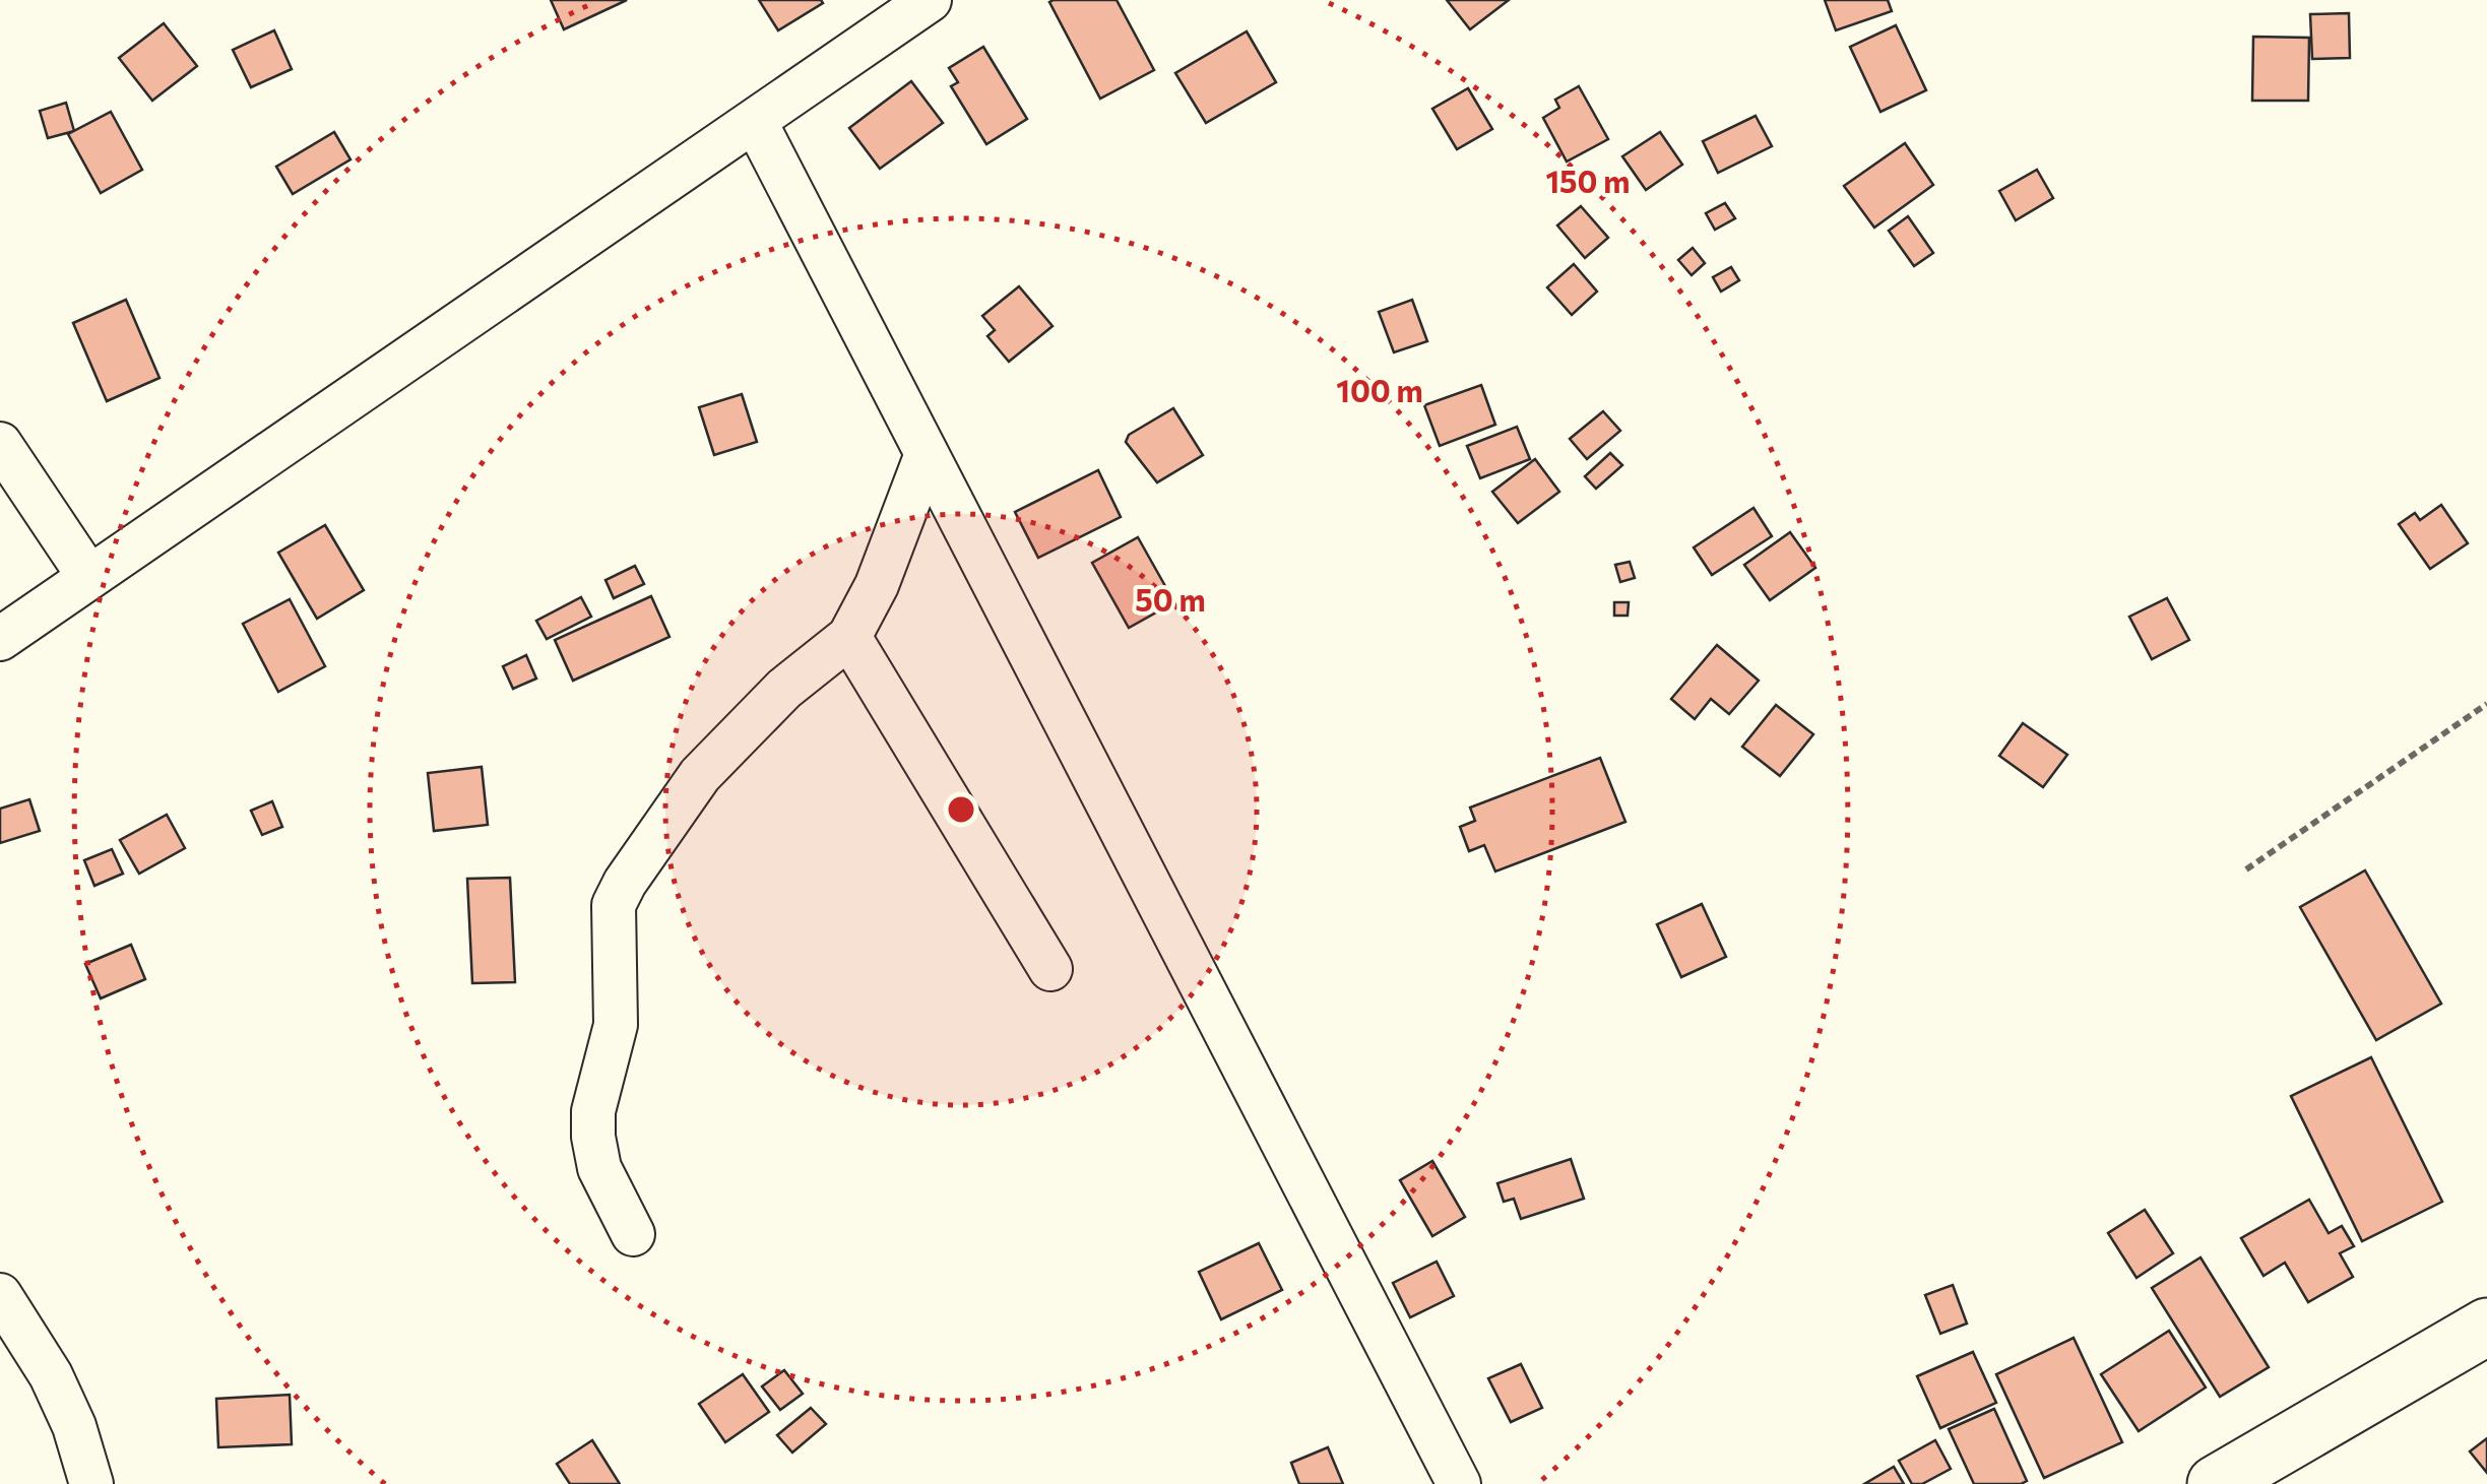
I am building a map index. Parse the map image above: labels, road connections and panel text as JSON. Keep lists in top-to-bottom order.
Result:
{
  "rings": ["150 m", "100 m", "50 m"]
}
